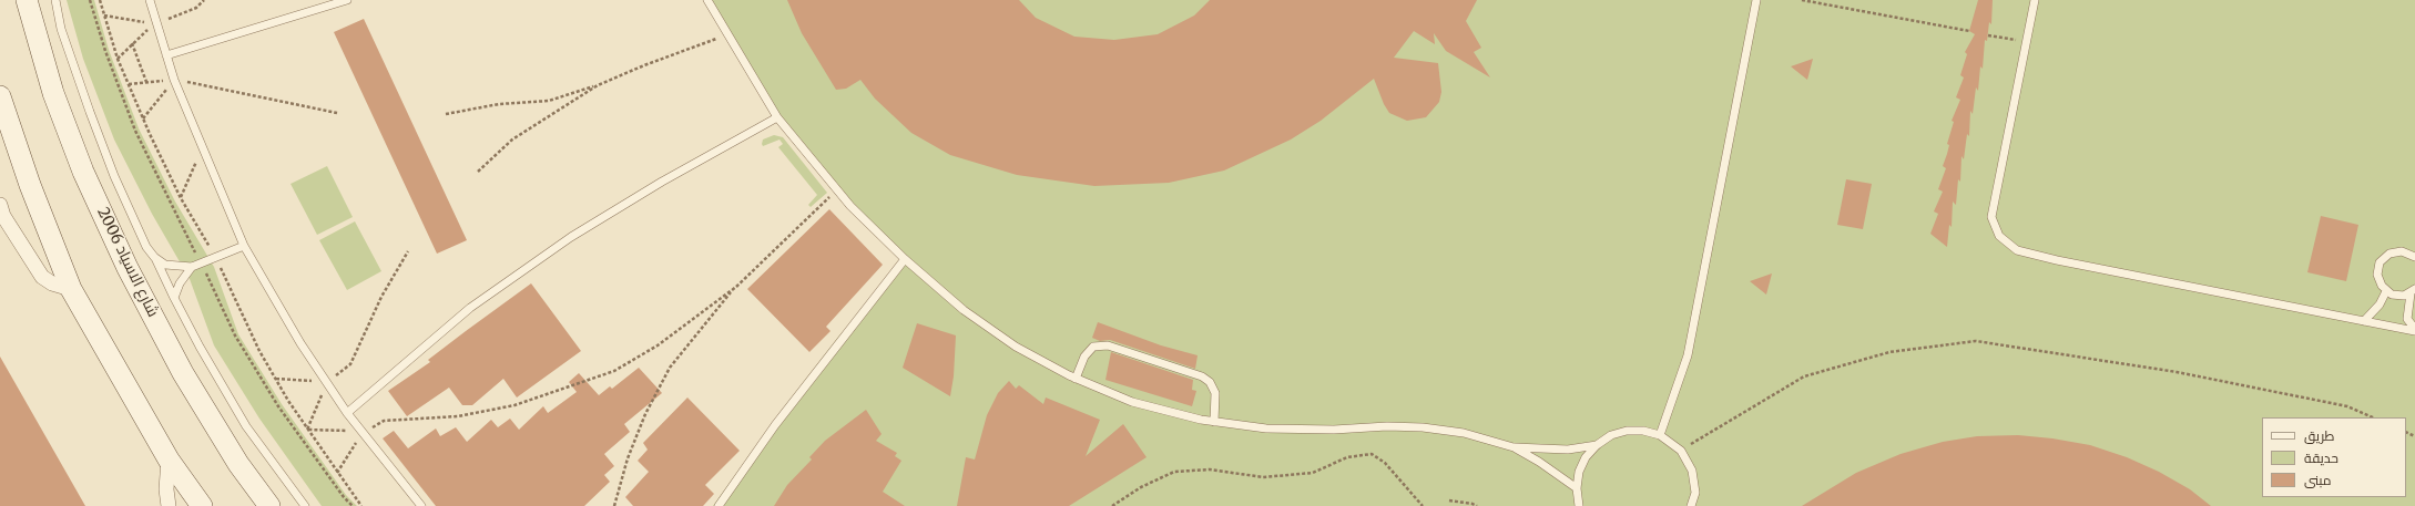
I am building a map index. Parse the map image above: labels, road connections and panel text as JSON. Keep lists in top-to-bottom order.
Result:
{
  "streets": {
    "main road": ["شارع الاسياد 2006"]
  },
  "legend": ["طريق", "حديقة", "مبنى"]
}
